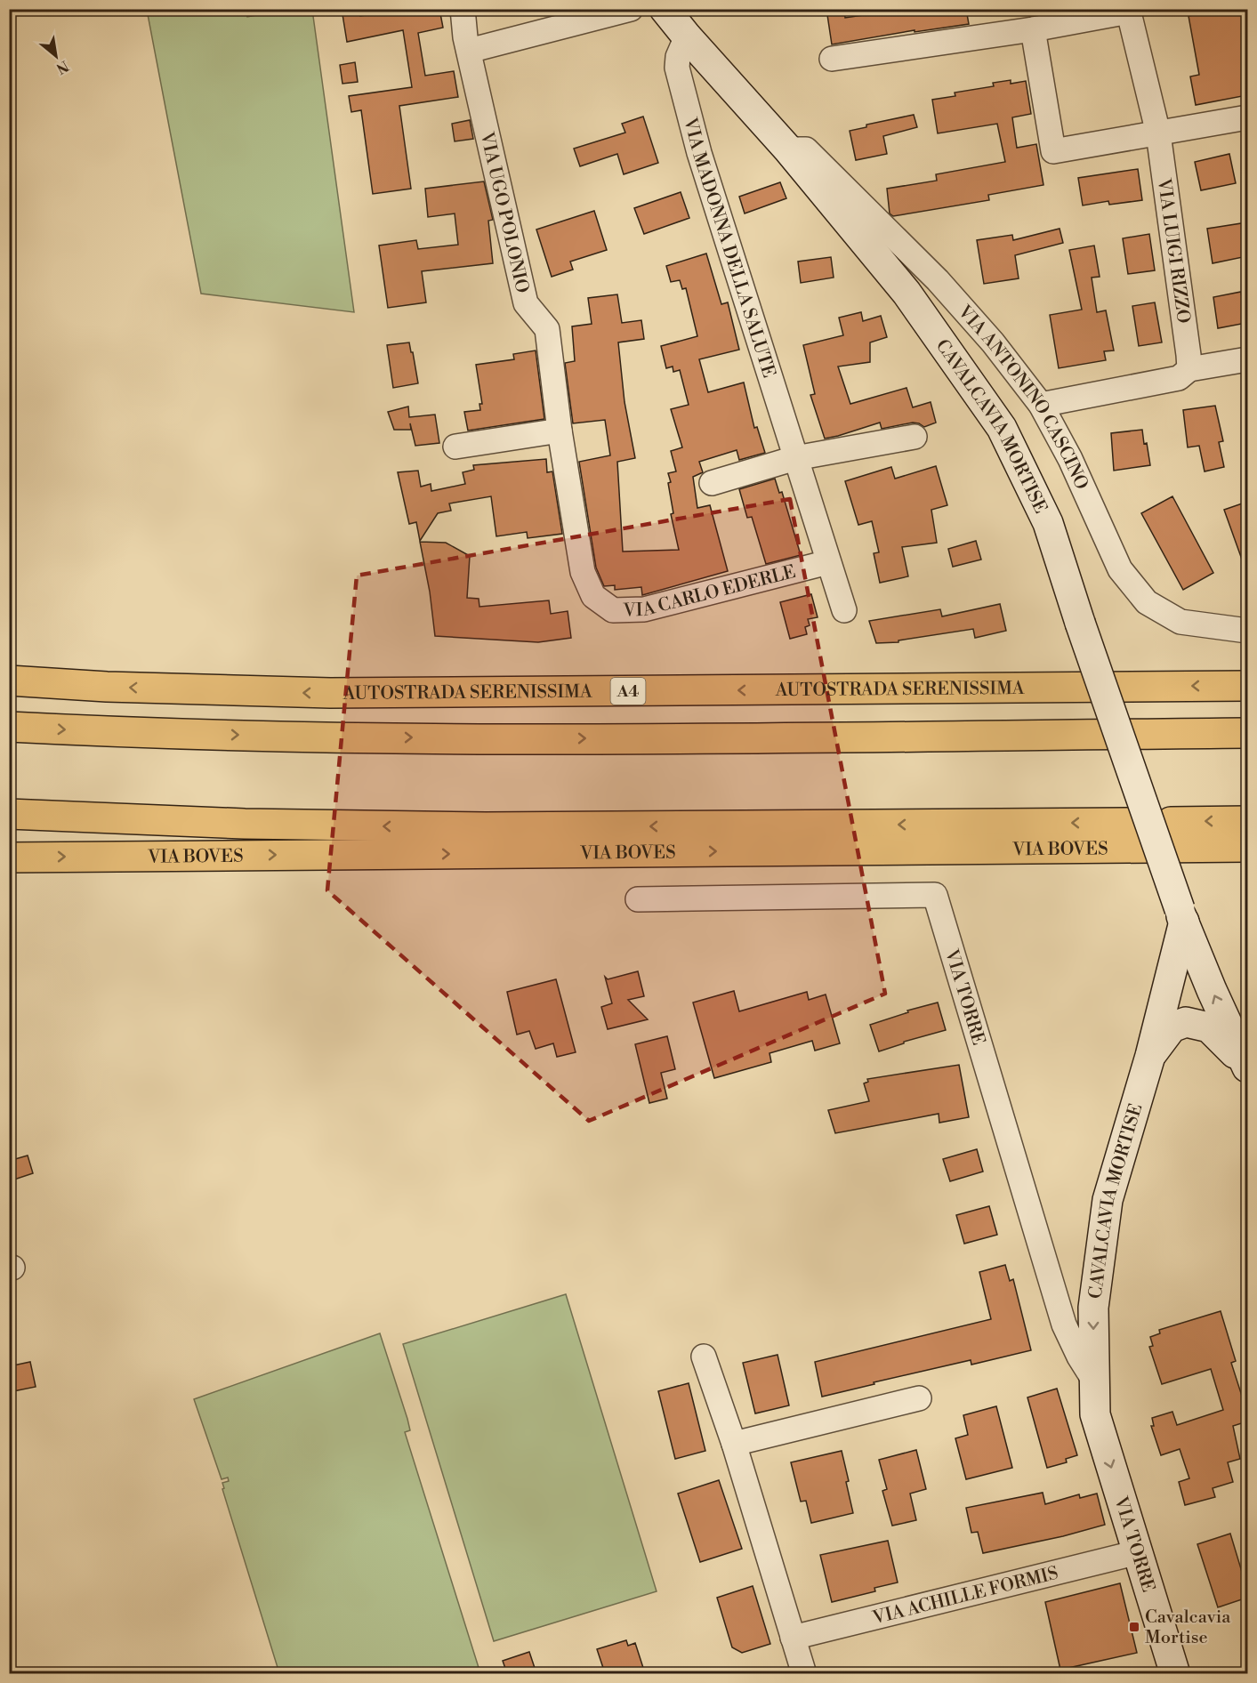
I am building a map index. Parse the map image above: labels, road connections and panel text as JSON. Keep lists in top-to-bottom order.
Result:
{
  "streets": {
    "highway": ["AUTOSTRADA SERENISSIMA", "A4", "VIA BOVES"],
    "street": [
      "VIA UGO POLONIO",
      "VIA MADONNA DELLA SALUTE",
      "VIA LUIGI RIZZO",
      "VIA ANTONINO CASCINO",
      "CAVALCAVIA MORTISE",
      "VIA CARLO EDERLE",
      "VIA TORRE",
      "VIA ACHILLE FORMIS"
    ]
  },
  "crossings": [
    ["VIA UGO POLONIO", "VIA CARLO EDERLE"],
    ["VIA MADONNA DELLA SALUTE", "CAVALCAVIA MORTISE"],
    ["VIA MADONNA DELLA SALUTE", "VIA CARLO EDERLE"],
    ["VIA ANTONINO CASCINO", "CAVALCAVIA MORTISE"],
    ["CAVALCAVIA MORTISE", "VIA TORRE"],
    ["VIA TORRE", "VIA ACHILLE FORMIS"]
  ],
  "places": {
    "transit": ["Cavalcavia Mortise"]
  },
  "north": "bottom right"
}
